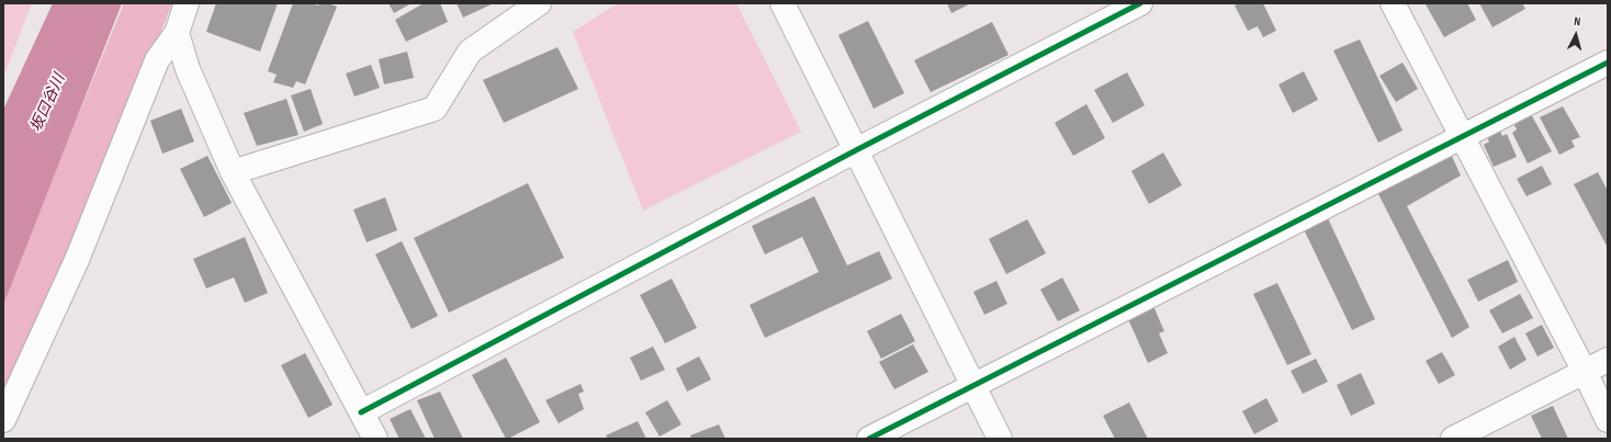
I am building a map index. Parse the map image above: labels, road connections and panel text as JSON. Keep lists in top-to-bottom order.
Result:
{
  "water": ["坂口谷川"],
  "north": "top"
}
